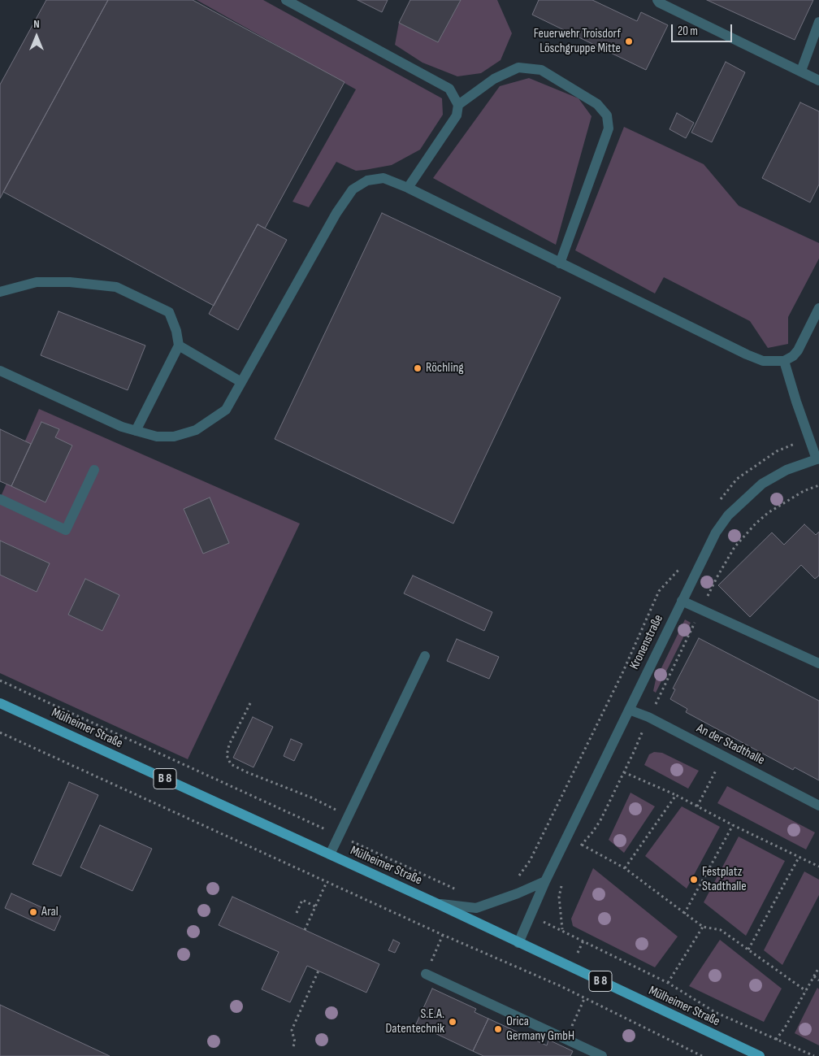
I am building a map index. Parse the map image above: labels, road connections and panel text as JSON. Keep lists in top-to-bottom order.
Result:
{
  "streets": {
    "main road": ["Mülheimer Straße", "B 8"],
    "street": ["Kronenstraße", "An der Stadthalle"]
  },
  "crossings": [
    ["Kronenstraße", "Mülheimer Straße"],
    ["Kronenstraße", "An der Stadthalle"]
  ],
  "places": [
    "Feuerwehr Troisdorf Löschgruppe Mitte",
    "Röchling",
    "Festplatz Stadthalle",
    "Aral",
    "S.E.A. Datentechnik",
    "Orica Germany GmbH"
  ],
  "scale_bar": "20 m",
  "north": "top"
}
